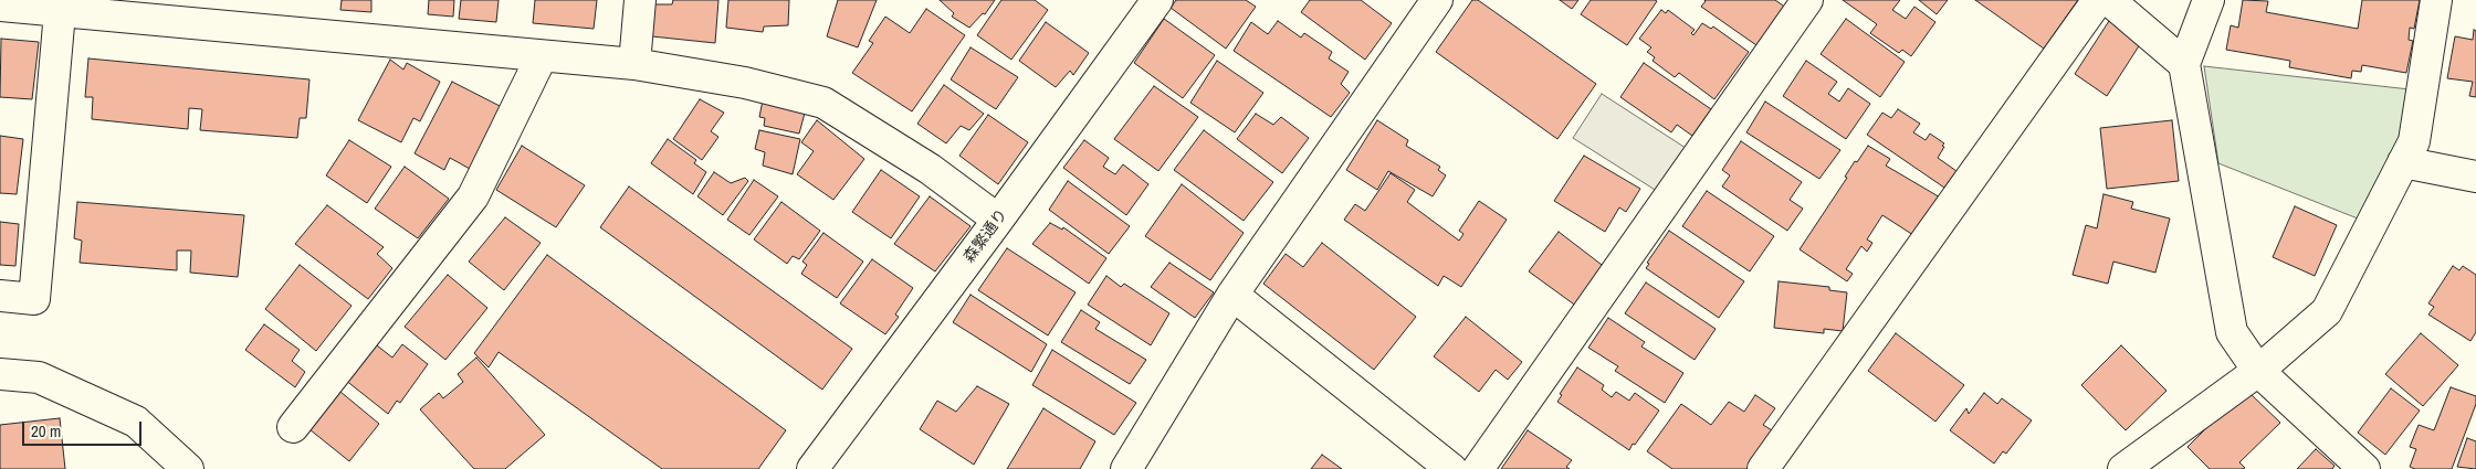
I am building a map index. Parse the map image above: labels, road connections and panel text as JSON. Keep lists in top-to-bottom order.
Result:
{
  "streets": {
    "street": ["森繁通り"]
  },
  "scale_bar": "20 m"
}
